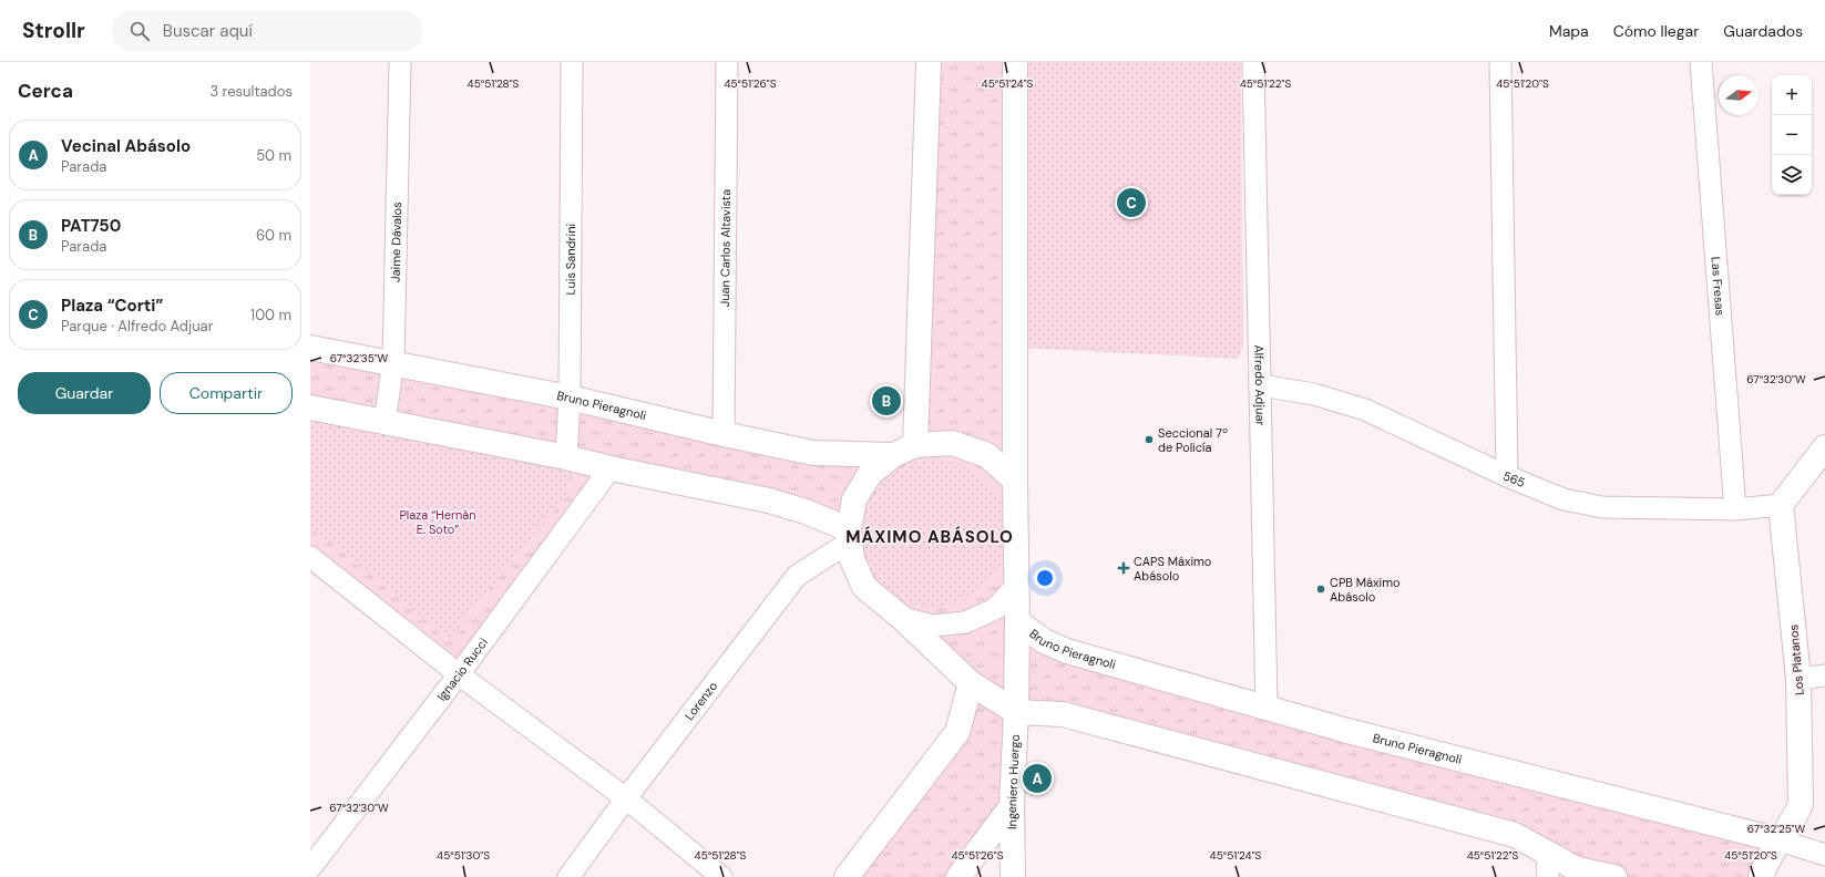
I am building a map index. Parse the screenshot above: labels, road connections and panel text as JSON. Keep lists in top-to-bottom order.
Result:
{
  "streets": {
    "street": [
      "Jaime Dávalos",
      "Juan Carlos Altavista",
      "Luis Sandrini",
      "Las Fresas",
      "Alfredo Adjuar",
      "Bruno Pieragnoli",
      "565",
      "Los Platanos",
      "Ignacio Rucci",
      "Lorenzo",
      "Ingeniero Huergo"
    ]
  },
  "crossings": [
    ["Jaime Dávalos", "Bruno Pieragnoli"],
    ["Juan Carlos Altavista", "Bruno Pieragnoli"],
    ["Luis Sandrini", "Bruno Pieragnoli"],
    ["Las Fresas", "565"],
    ["Alfredo Adjuar", "Bruno Pieragnoli"],
    ["Alfredo Adjuar", "565"],
    ["Bruno Pieragnoli", "Los Platanos"],
    ["Bruno Pieragnoli", "Ingeniero Huergo"],
    ["565", "Los Platanos"]
  ],
  "districts": ["MÁXIMO ABÁSOLO"],
  "parks": ["Plaza “Hernán E. Soto”"],
  "places": {
    "other": ["Seccional 7º de Policía", "CPB Máximo Abásolo"],
    "health": ["CAPS Máximo Abásolo"]
  },
  "north": "right",
  "page": {
    "header": "Strollr",
    "search": "Buscar aquí",
    "nav": ["Mapa", "Cómo llegar", "Guardados"],
    "heading": ["Cerca", "3 resultados"],
    "map_buttons": ["+", "−"],
    "list": [
      {
        "mark": "A",
        "name": "Vecinal Abásolo",
        "note": "Parada",
        "value": "50 m"
      },
      {
        "mark": "B",
        "name": "PAT750",
        "note": "Parada",
        "value": "60 m"
      },
      {
        "mark": "C",
        "name": "Plaza “Corti”",
        "note": "Parque · Alfredo Adjuar",
        "value": "100 m"
      }
    ],
    "pins": ["C", "B", "A"],
    "buttons": ["Guardar", "Compartir"]
  },
  "coordinates": [
    "45°51'28\"S",
    "45°51'26\"S",
    "45°51'24\"S",
    "45°51'22\"S",
    "45°51'20\"S",
    "67°32'35\"W",
    "67°32'30\"W",
    "67°32'25\"W",
    "45°51'30\"S"
  ]
}
